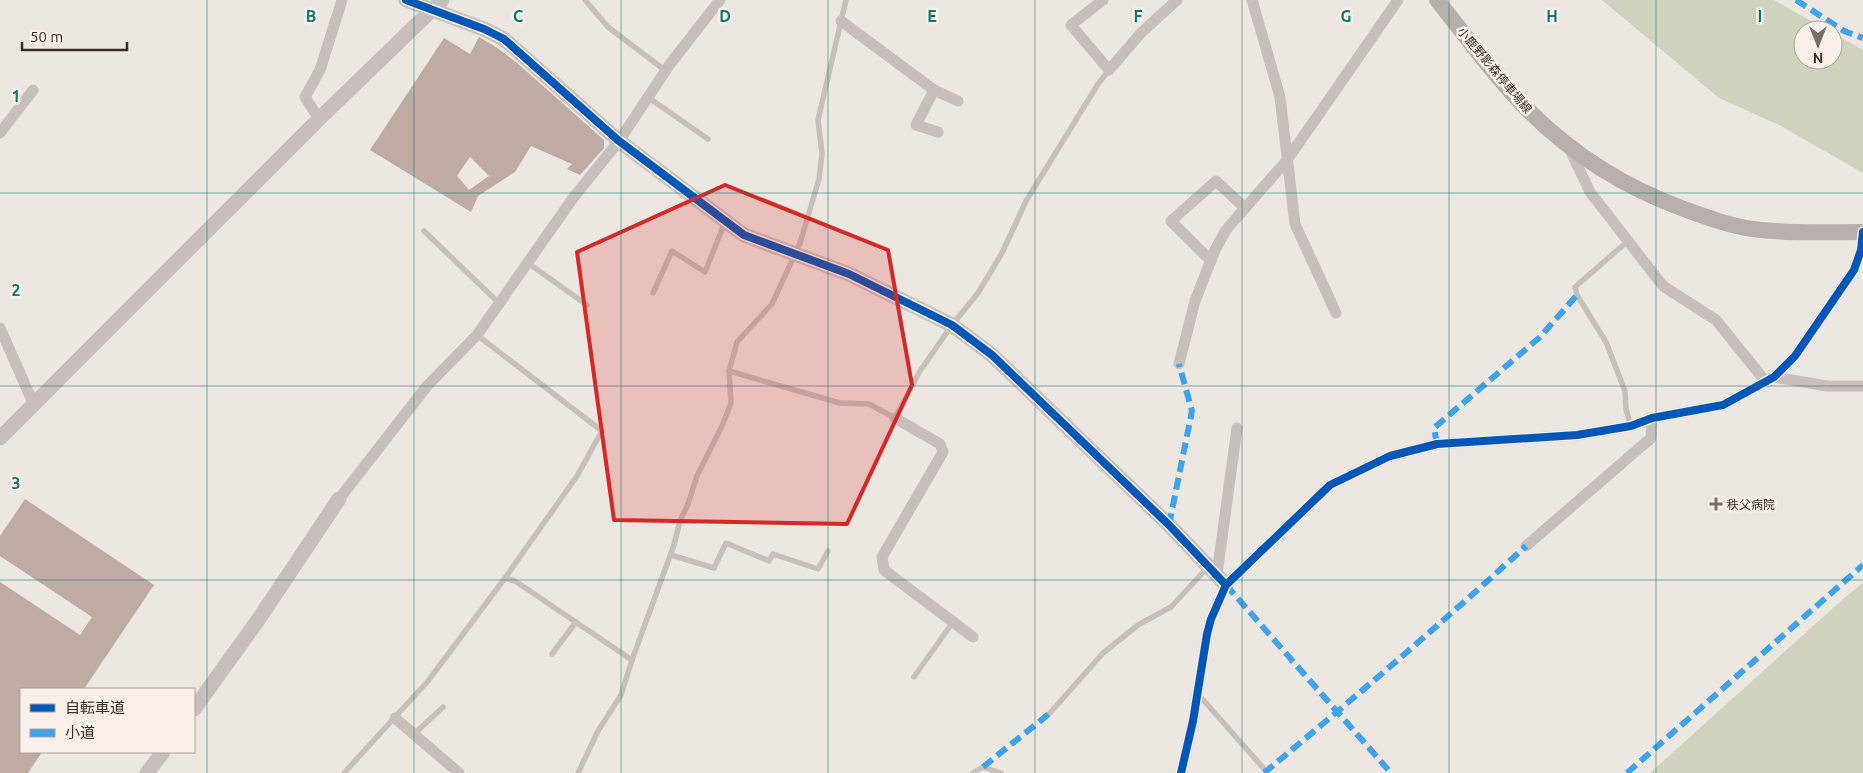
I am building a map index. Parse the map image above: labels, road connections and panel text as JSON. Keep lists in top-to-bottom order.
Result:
{
  "streets": {
    "main road": ["小鹿野影森停車場線"]
  },
  "places": {
    "health": ["秩父病院"]
  },
  "legend": ["自転車道", "小道"],
  "scale_bar": "50 m",
  "north": "bottom",
  "grid": {
    "columns": [
      "B",
      "C",
      "D",
      "E",
      "F",
      "G",
      "H",
      "I"
    ],
    "rows": ["1", "2", "3"]
  }
}
